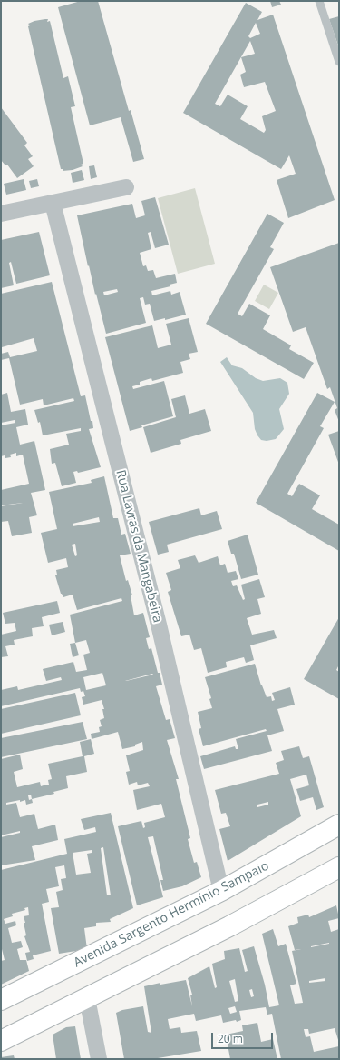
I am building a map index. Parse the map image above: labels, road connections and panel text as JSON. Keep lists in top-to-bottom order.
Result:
{
  "streets": {
    "main road": ["Avenida Sargento Hermínio Sampaio"],
    "street": ["Rua Lavras da Mangabeira"]
  },
  "crossings": [
    ["Rua Lavras da Mangabeira", "Avenida Sargento Hermínio Sampaio"]
  ],
  "scale_bar": "20 m"
}
